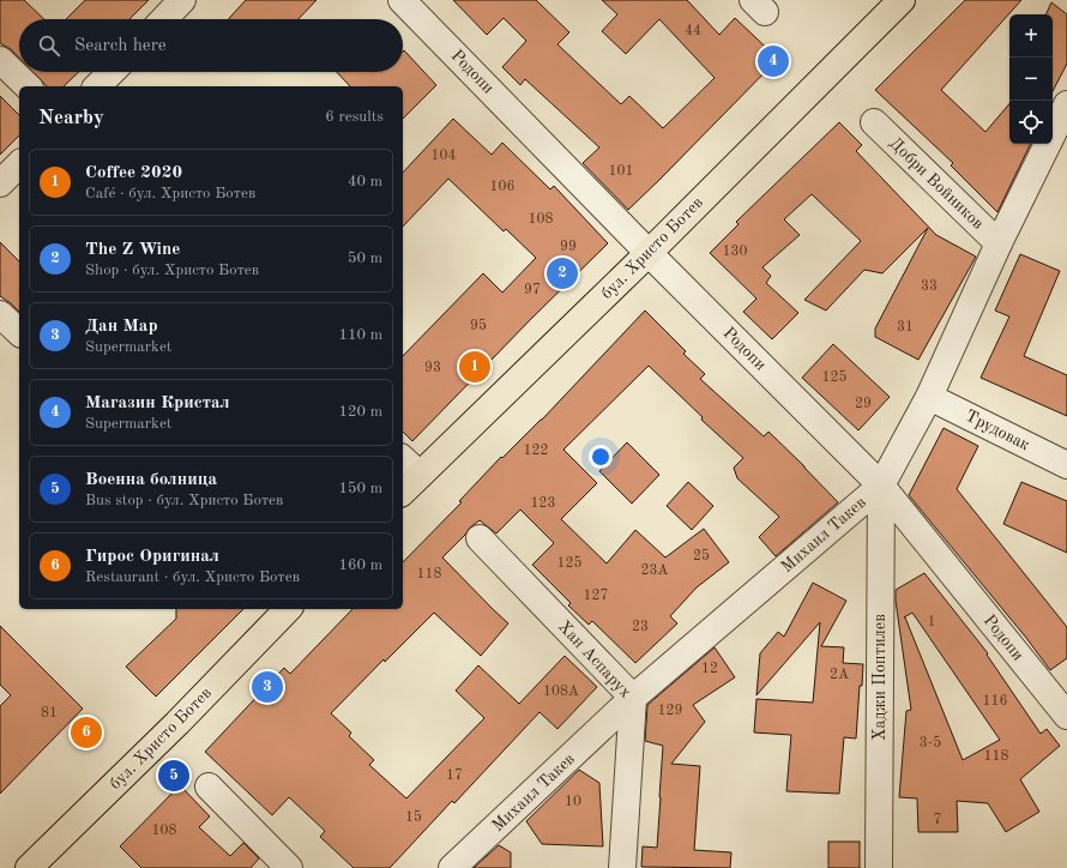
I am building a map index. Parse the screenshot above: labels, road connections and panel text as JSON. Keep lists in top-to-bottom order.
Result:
{
  "streets": {
    "main road": ["бул. Христо Ботев"],
    "street": [
      "Родопи",
      "Добри Войников",
      "Трудовак",
      "Михаил Такев",
      "Хан Аспарух",
      "Хаджи Поптилев"
    ]
  },
  "crossings": [
    ["Родопи", "бул. Христо Ботев"],
    ["Родопи", "Михаил Такев"],
    ["Родопи", "Хаджи Поптилев"],
    ["Добри Войников", "Михаил Такев"],
    ["Трудовак", "Михаил Такев"],
    ["Михаил Такев", "Хан Аспарух"],
    ["Михаил Такев", "Хаджи Поптилев"]
  ],
  "house_numbers": [
    "44",
    "104",
    "101",
    "106",
    "108",
    "99",
    "130",
    "33",
    "97",
    "95",
    "31",
    "93",
    "125",
    "29",
    "122",
    "123",
    "25",
    "125",
    "23А",
    "118",
    "127",
    "1",
    "23",
    "12",
    "2А",
    "108А",
    "116",
    "129",
    "81",
    "3-5",
    "118",
    "17",
    "10",
    "15",
    "7",
    "108"
  ],
  "page": {
    "map_buttons": ["+", "−"],
    "search": "Search here",
    "pins": [
      "4",
      "2",
      "1",
      "3",
      "6",
      "5"
    ],
    "heading": ["Nearby", "6 results"],
    "list": [
      {
        "mark": "1",
        "name": "Coffee 2020",
        "note": "Café · бул. Христо Ботев",
        "value": "40 m"
      },
      {
        "mark": "2",
        "name": "The Z Wine",
        "note": "Shop · бул. Христо Ботев",
        "value": "50 m"
      },
      {
        "mark": "3",
        "name": "Дан Мар",
        "note": "Supermarket",
        "value": "110 m"
      },
      {
        "mark": "4",
        "name": "Магазин Кристал",
        "note": "Supermarket",
        "value": "120 m"
      },
      {
        "mark": "5",
        "name": "Военна болница",
        "note": "Bus stop · бул. Христо Ботев",
        "value": "150 m"
      },
      {
        "mark": "6",
        "name": "Гирос Оригинал",
        "note": "Restaurant · бул. Христо Ботев",
        "value": "160 m"
      }
    ]
  }
}
